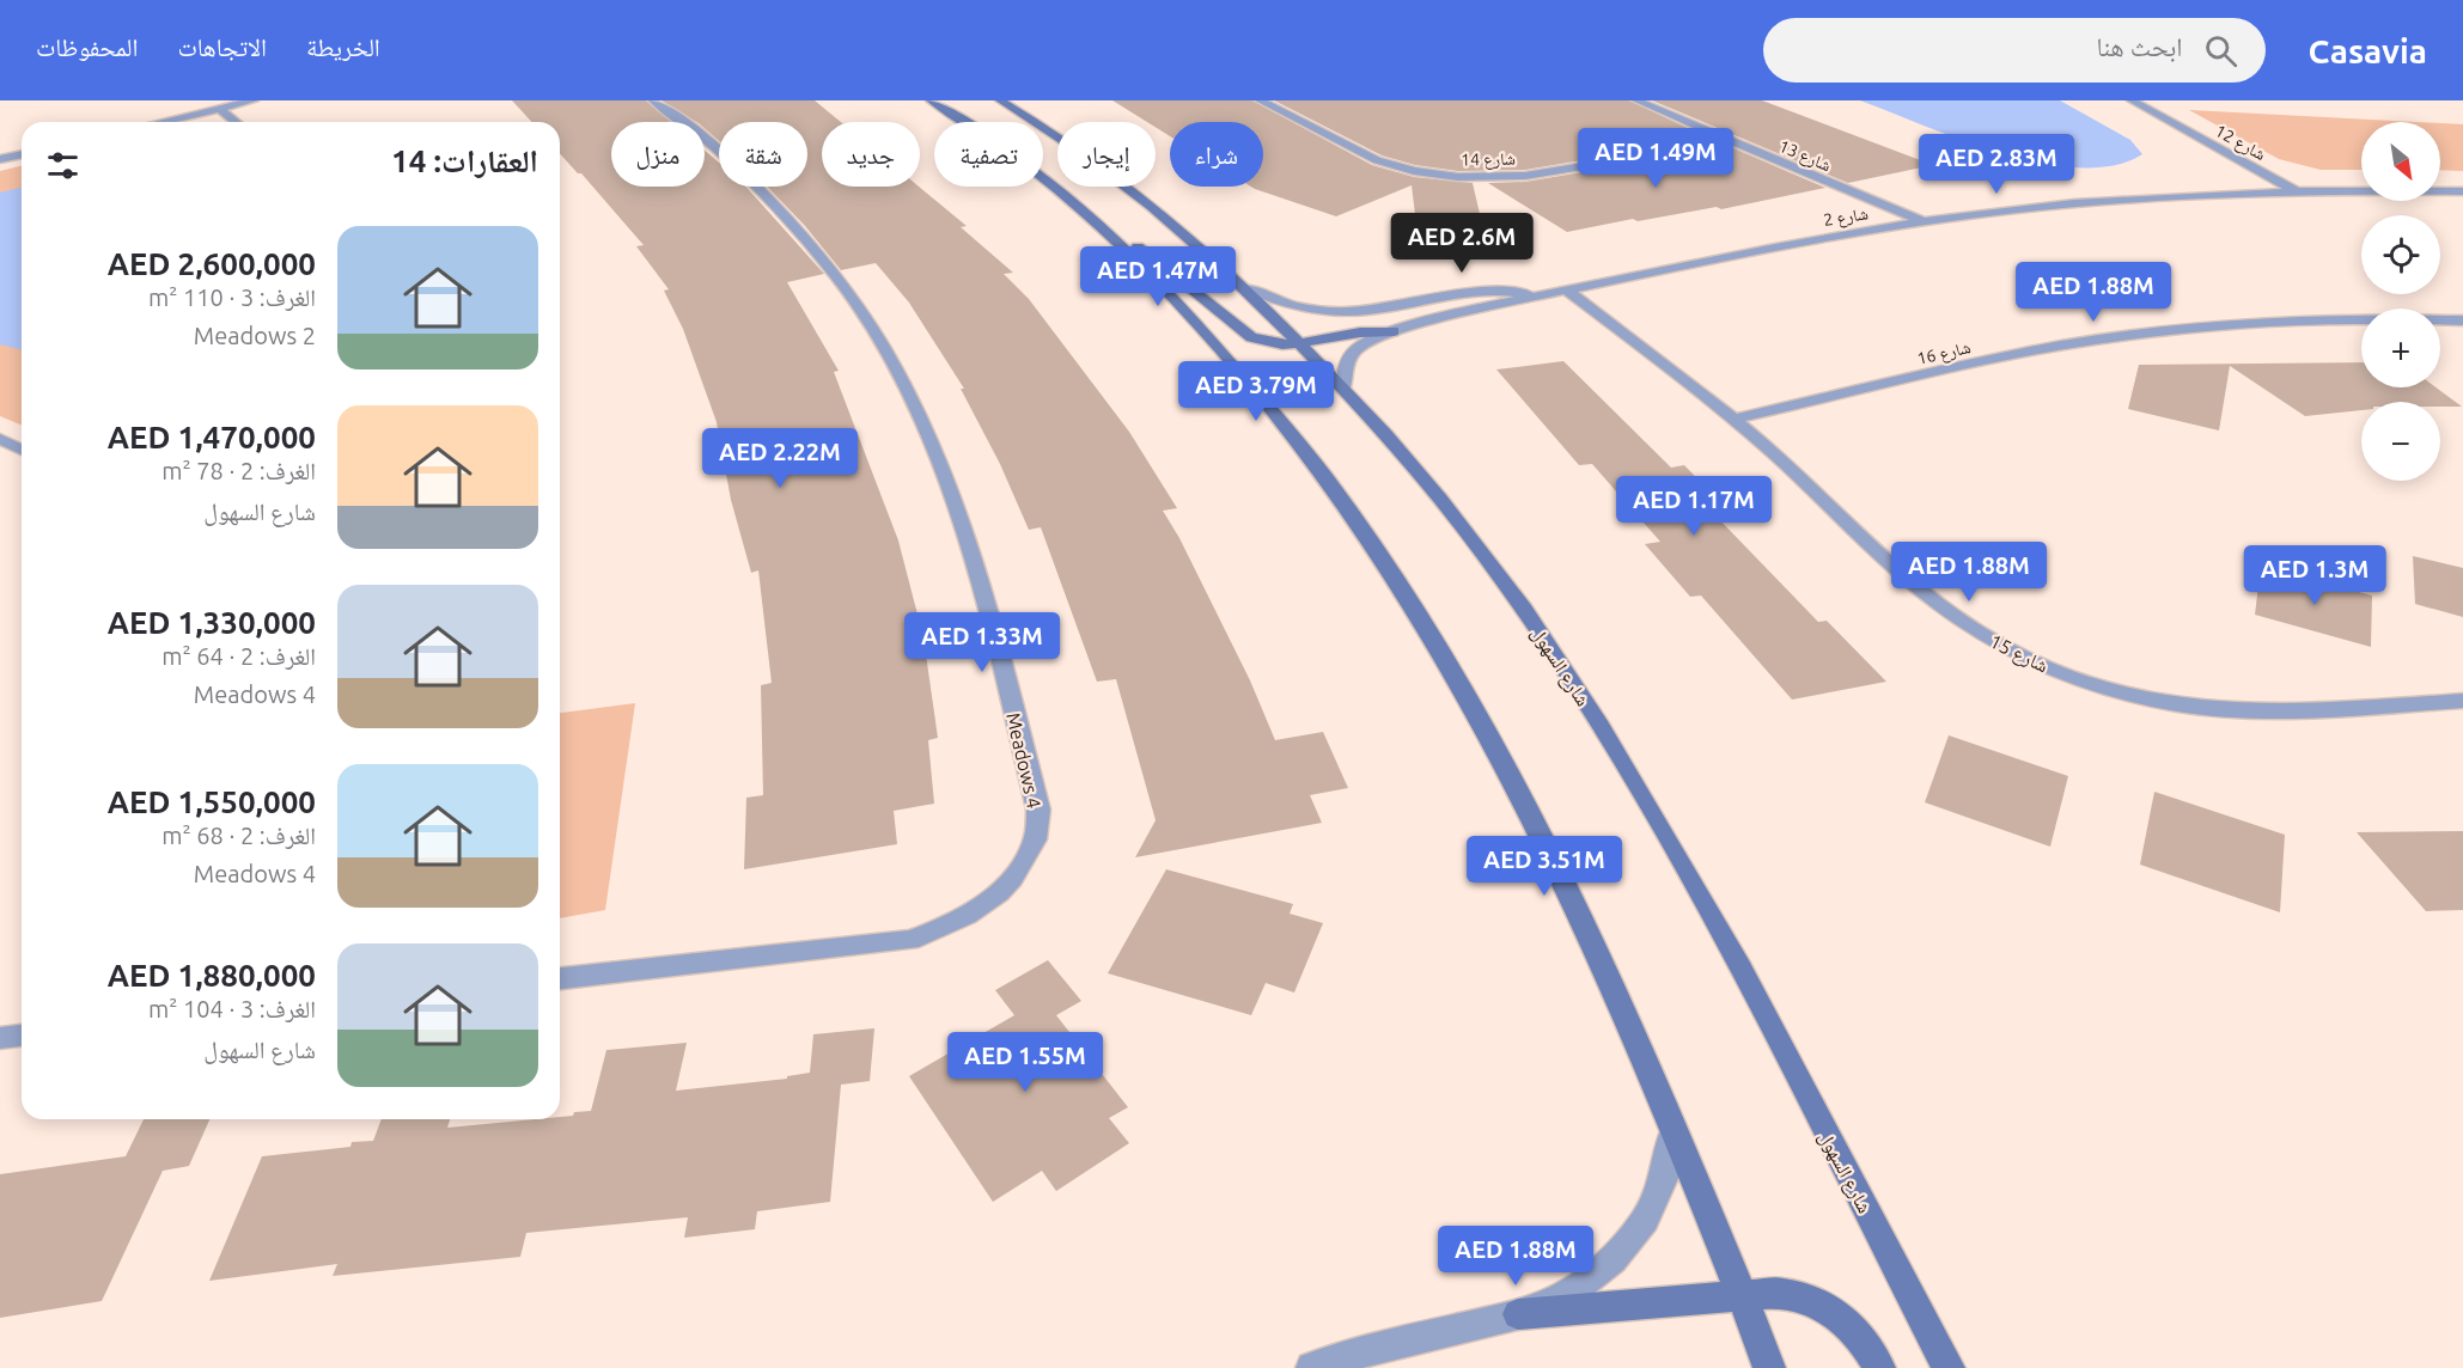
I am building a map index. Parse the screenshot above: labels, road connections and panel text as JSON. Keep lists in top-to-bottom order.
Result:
{
  "streets": {
    "main road": ["شارع السهول"],
    "street": [
      "شارع 12",
      "شارع 13",
      "شارع 14",
      "شارع 2",
      "شارع 16",
      "شارع 15",
      "Meadows 4"
    ]
  },
  "crossings": [
    ["شارع 12", "شارع 2"],
    ["شارع 13", "شارع 14"],
    ["شارع 13", "شارع 2"],
    ["شارع 2", "شارع 15"],
    ["شارع 2", "شارع السهول"],
    ["شارع 16", "شارع 15"]
  ],
  "north": "bottom right",
  "page": {
    "header": "Casavia",
    "search": "ابحث هنا",
    "nav": ["الخريطة", "الاتجاهات", "المحفوظات"],
    "map_buttons": ["+", "−"],
    "chip": [
      "شراء",
      "إيجار",
      "تصفية",
      "جديد",
      "شقة",
      "منزل"
    ],
    "heading": "العقارات: 14",
    "price": [
      "AED 1.49M",
      "AED 2.83M",
      "AED 2.6M",
      "AED 1.47M",
      "AED 1.88M",
      "AED 3.79M",
      "AED 2.22M",
      "AED 1.17M",
      "AED 1.88M",
      "AED 1.3M",
      "AED 1.33M",
      "AED 3.51M",
      "AED 1.55M",
      "AED 1.88M"
    ],
    "list": [
      {
        "name": "AED 2,600,000",
        "note": "الغرف: 3 · 110 m² · Meadows 2"
      },
      {
        "name": "AED 1,470,000",
        "note": "الغرف: 2 · 78 m² · شارع السهول"
      },
      {
        "name": "AED 1,330,000",
        "note": "الغرف: 2 · 64 m² · Meadows 4"
      },
      {
        "name": "AED 1,550,000",
        "note": "الغرف: 2 · 68 m² · Meadows 4"
      },
      {
        "name": "AED 1,880,000",
        "note": "الغرف: 3 · 104 m² · شارع السهول"
      }
    ]
  }
}
